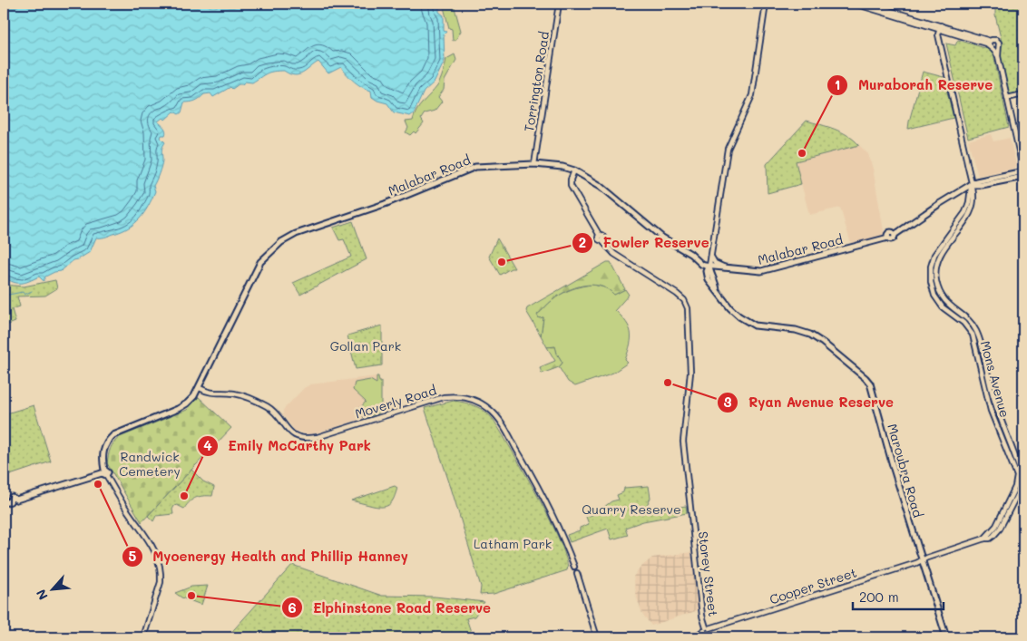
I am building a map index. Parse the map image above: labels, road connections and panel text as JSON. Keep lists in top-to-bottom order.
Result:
{
  "streets": {
    "main road": ["Malabar Road", "Maroubra Road"],
    "street": [
      "Torrington Road",
      "Mons Avenue",
      "Moverly Road",
      "Storey Street",
      "Cooper Street"
    ]
  },
  "crossings": [
    ["Torrington Road", "Malabar Road"],
    ["Malabar Road", "Mons Avenue"],
    ["Malabar Road", "Moverly Road"],
    ["Malabar Road", "Maroubra Road"],
    ["Malabar Road", "Storey Street"],
    ["Mons Avenue", "Maroubra Road"],
    ["Mons Avenue", "Cooper Street"],
    ["Maroubra Road", "Cooper Street"],
    ["Storey Street", "Cooper Street"]
  ],
  "parks": [
    "Gollan Park",
    "Randwick Cemetery",
    "Quarry Reserve",
    "Latham Park"
  ],
  "places": [
    "Muraborah Reserve",
    "Fowler Reserve",
    "Ryan Avenue Reserve",
    "Myoenergy Health and Phillip Hanney",
    "Emily McCarthy Park",
    "Elphinstone Road Reserve"
  ],
  "scale_bar": "200 m",
  "north": "bottom left"
}
